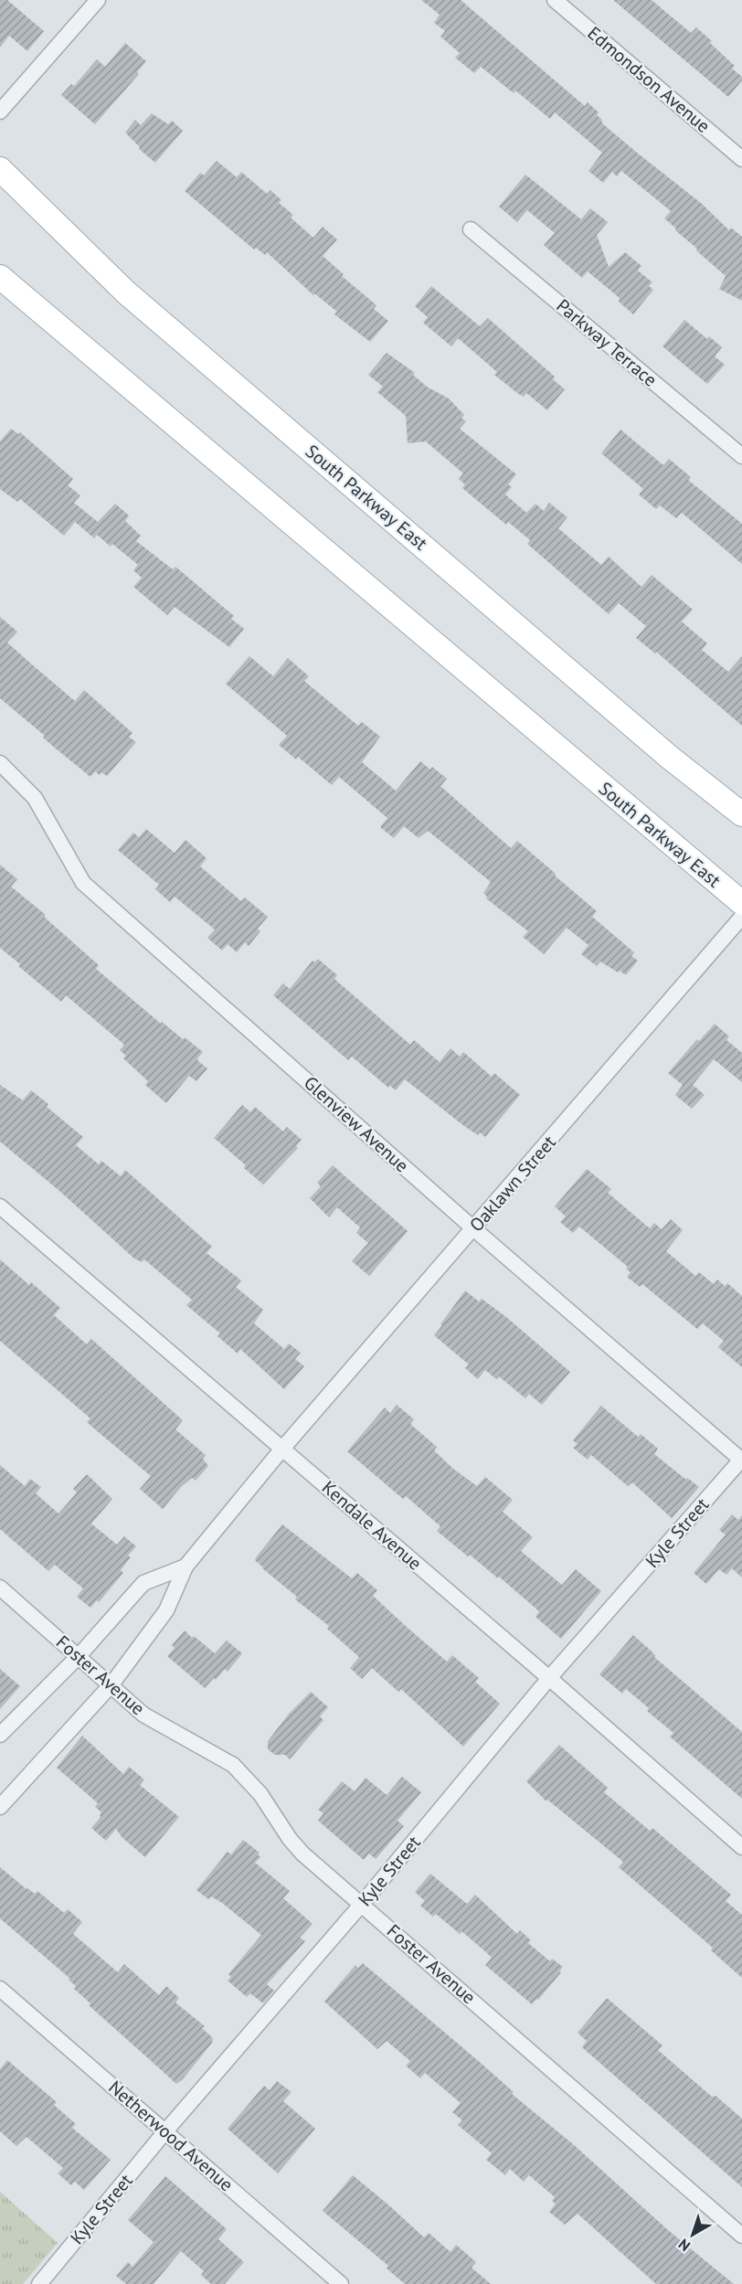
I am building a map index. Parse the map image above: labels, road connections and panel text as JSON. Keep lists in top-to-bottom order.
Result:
{
  "streets": {
    "main road": ["South Parkway East"],
    "street": [
      "Edmondson Avenue",
      "Parkway Terrace",
      "Glenview Avenue",
      "Oaklawn Street",
      "Kendale Avenue",
      "Kyle Street",
      "Foster Avenue",
      "Netherwood Avenue"
    ]
  },
  "crossings": [
    ["Glenview Avenue", "Oaklawn Street"],
    ["Glenview Avenue", "Kyle Street"],
    ["Oaklawn Street", "Kendale Avenue"],
    ["Kendale Avenue", "Kyle Street"],
    ["Kyle Street", "Foster Avenue"],
    ["Kyle Street", "Netherwood Avenue"]
  ],
  "north": "bottom left"
}
